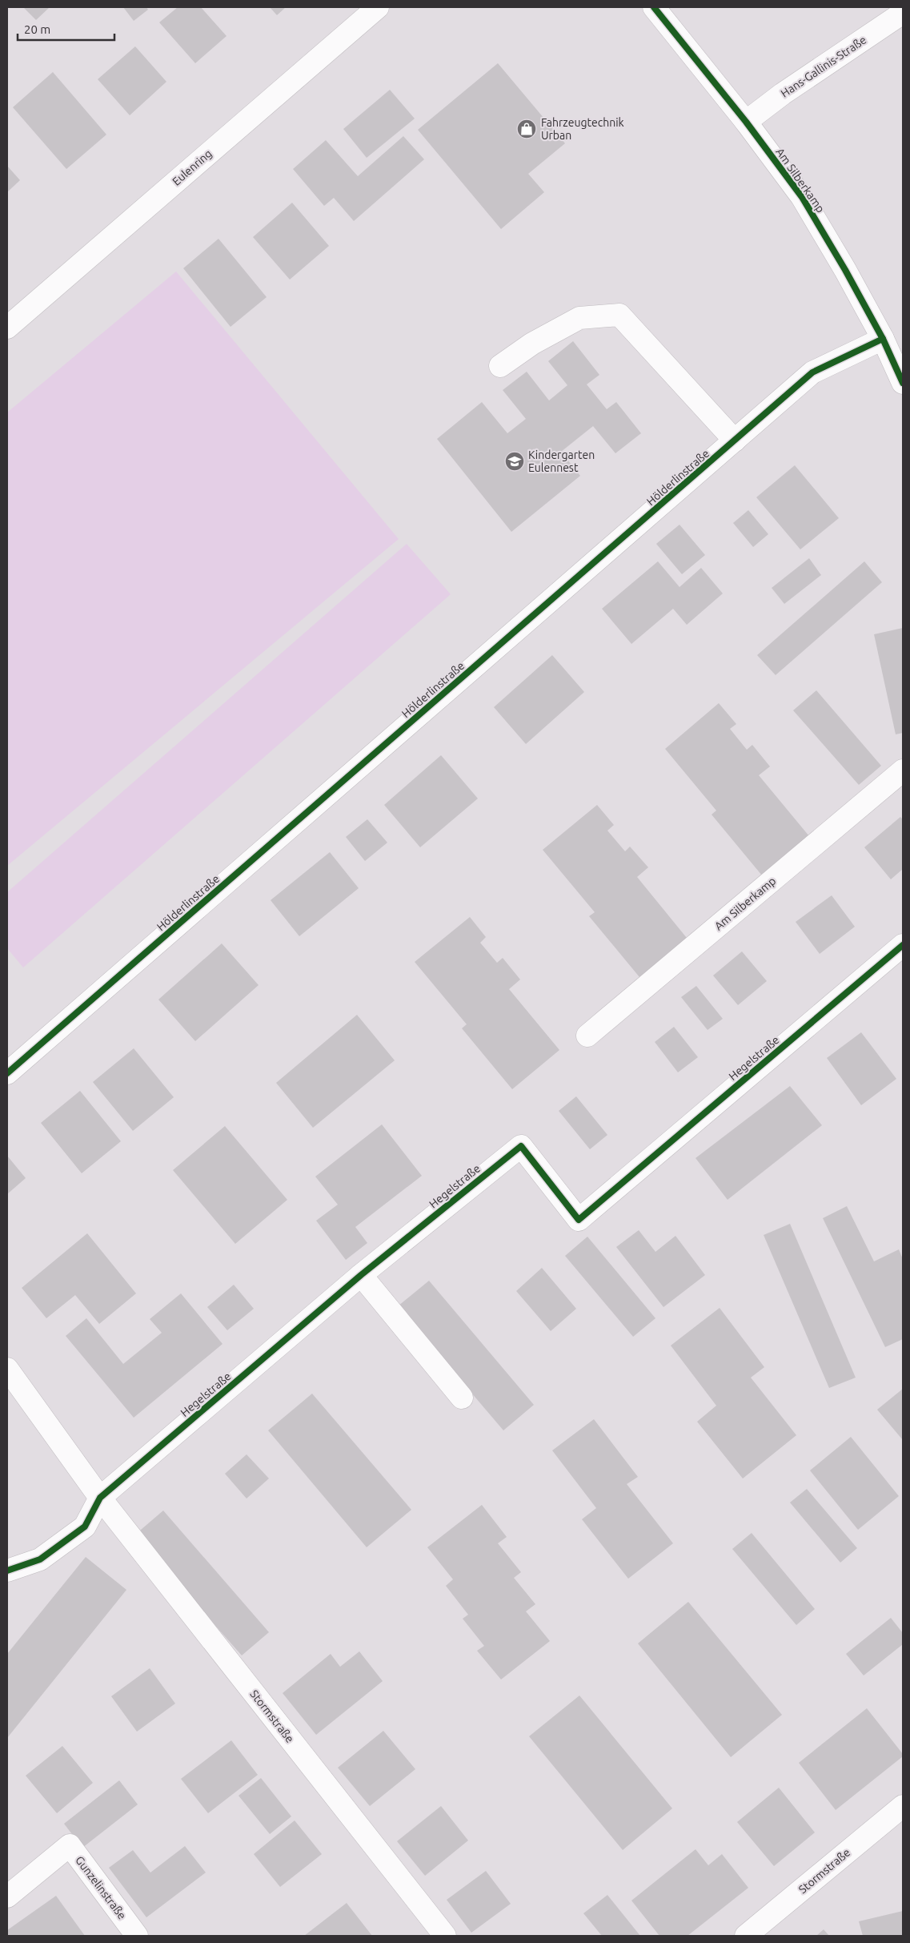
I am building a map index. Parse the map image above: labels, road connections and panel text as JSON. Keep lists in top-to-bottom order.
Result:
{
  "streets": {
    "street": [
      "Hans-Gallinis-Straße",
      "Eulenring",
      "Am Silberkamp",
      "Hölderlinstraße",
      "Hegelstraße",
      "Stormstraße",
      "Gunzelinstraße"
    ]
  },
  "crossings": [
    ["Hans-Gallinis-Straße", "Am Silberkamp"],
    ["Am Silberkamp", "Hölderlinstraße"],
    ["Hegelstraße", "Stormstraße"]
  ],
  "places": {
    "shop": ["Fahrzeugtechnik Urban"],
    "school or university": ["Kindergarten Eulennest"]
  },
  "scale_bar": "20 m"
}
